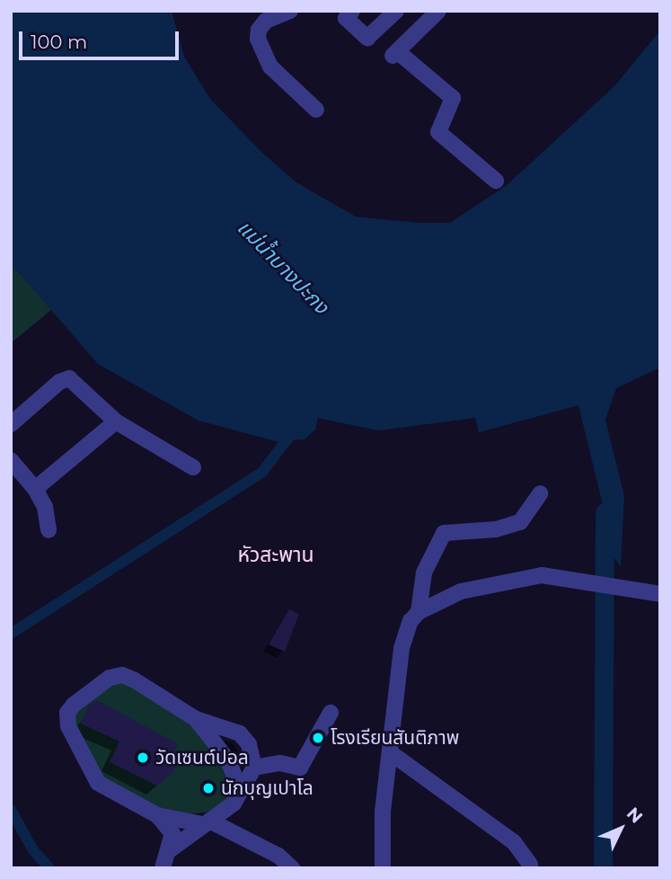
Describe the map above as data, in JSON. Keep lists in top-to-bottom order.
{
  "districts": ["หัวสะพาน"],
  "water": ["แม่น้ำบางปะกง"],
  "places": ["โรงเรียนสันติภาพ", "วัดเซนต์ปอล", "นักบุญเปาโล"],
  "scale_bar": "100 m",
  "north": "top right"
}
